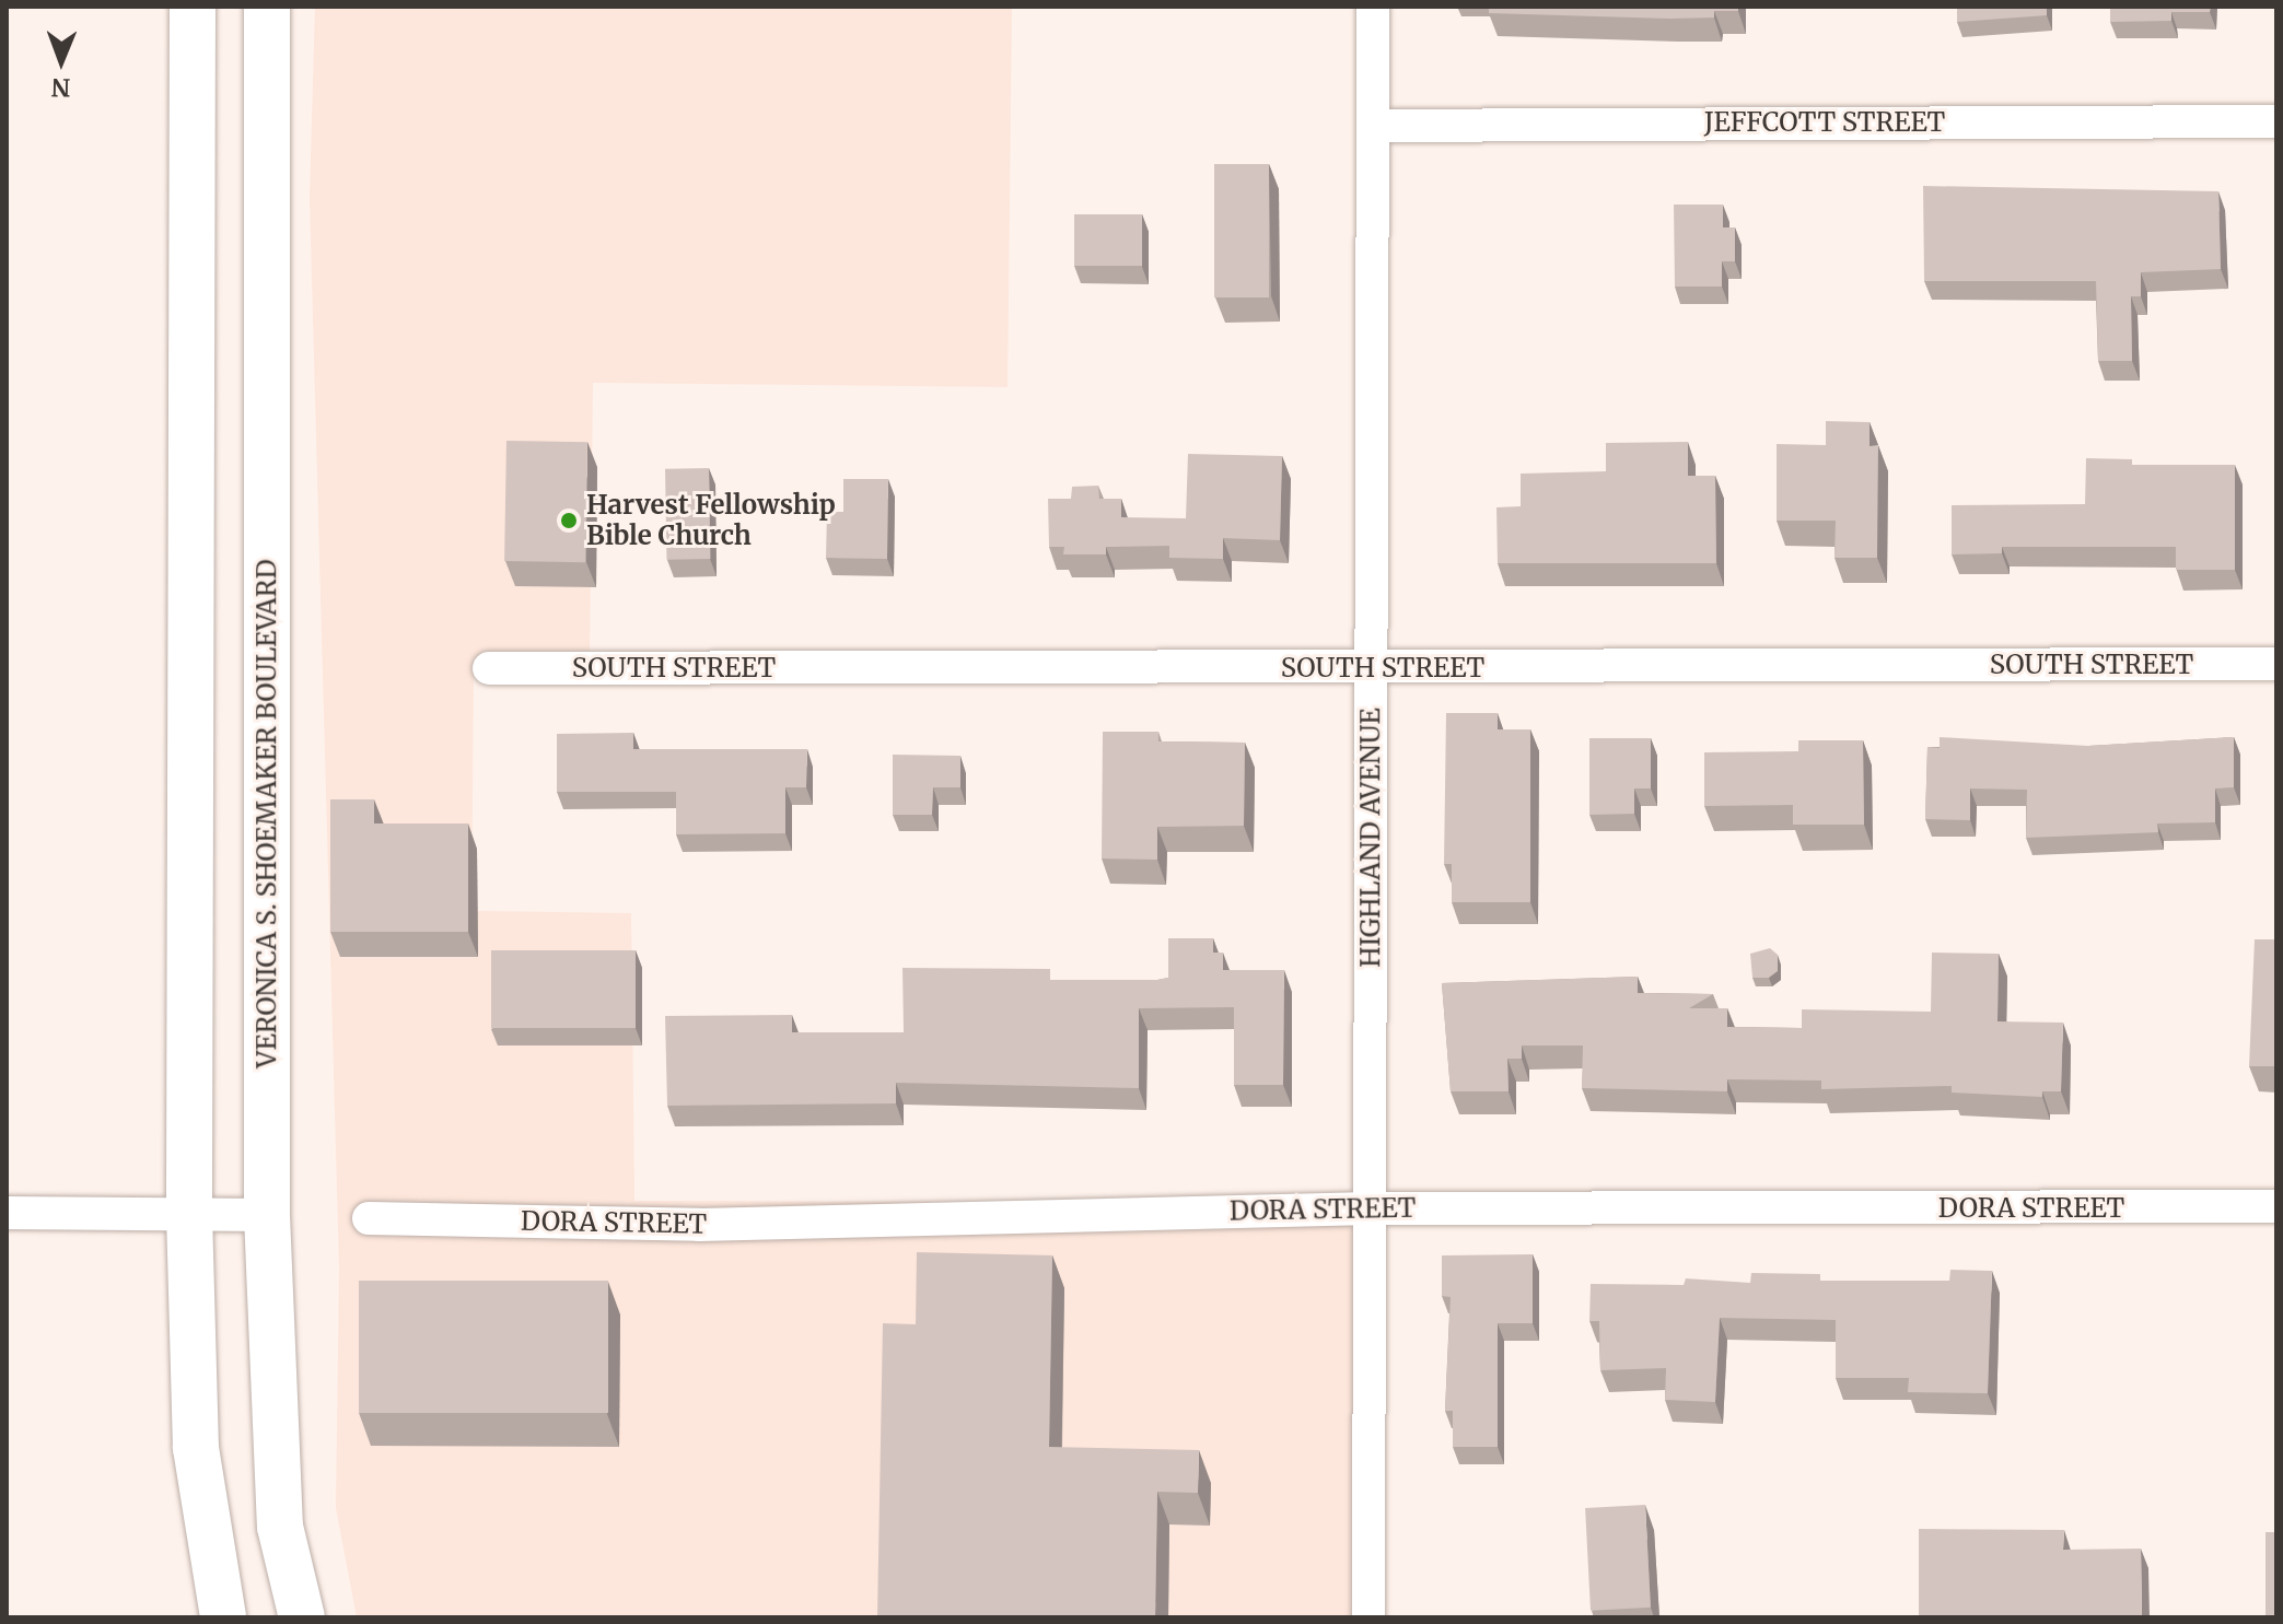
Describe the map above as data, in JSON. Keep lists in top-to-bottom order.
{
  "streets": {
    "street": [
      "JEFFCOTT STREET",
      "SOUTH STREET",
      "VERONICA S. SHOEMAKER BOULEVARD",
      "HIGHLAND AVENUE",
      "DORA STREET"
    ]
  },
  "crossings": [
    ["JEFFCOTT STREET", "HIGHLAND AVENUE"],
    ["SOUTH STREET", "HIGHLAND AVENUE"],
    ["HIGHLAND AVENUE", "DORA STREET"]
  ],
  "places": ["Harvest Fellowship Bible Church"],
  "north": "bottom"
}
